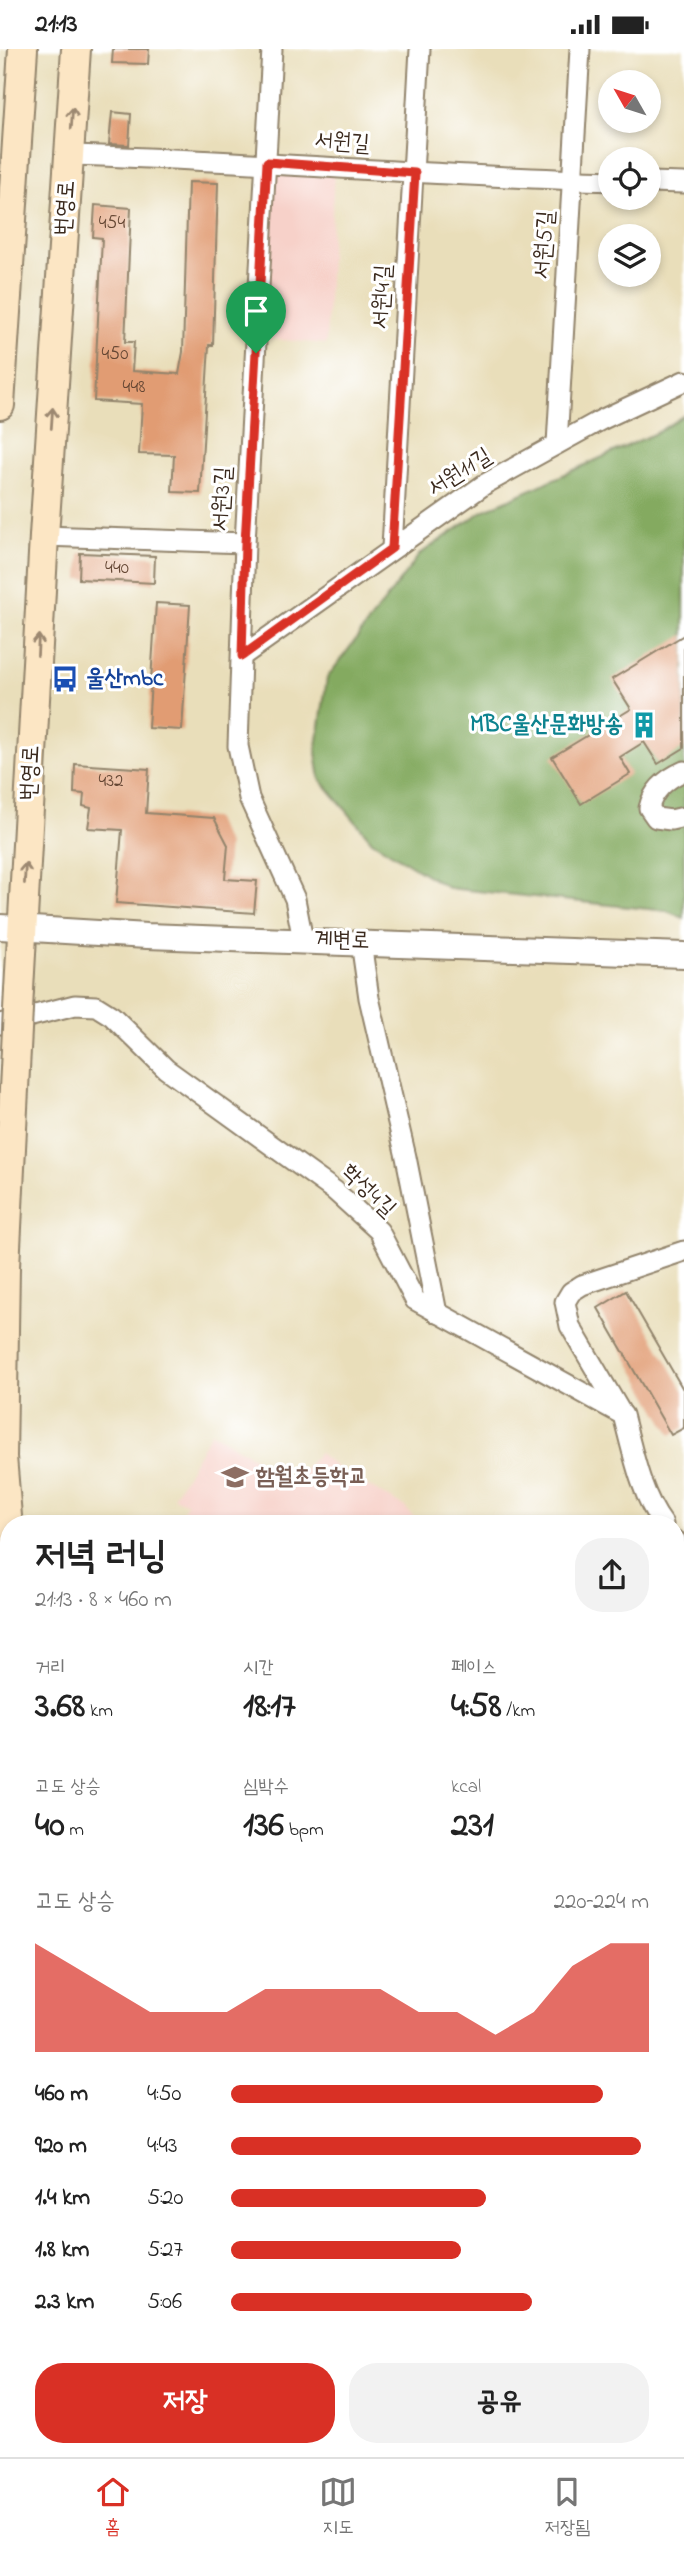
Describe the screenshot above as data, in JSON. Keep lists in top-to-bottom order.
{
  "streets": {
    "main road": ["번영로"],
    "street": [
      "서원길",
      "서원5길",
      "서원4길",
      "서원11길",
      "서원3길",
      "계변로",
      "학성4길"
    ]
  },
  "crossings": [
    ["서원길", "번영로"],
    ["서원길", "서원5길"],
    ["서원길", "서원4길"],
    ["서원길", "서원3길"],
    ["번영로", "계변로"],
    ["서원5길", "서원11길"],
    ["서원4길", "서원11길"],
    ["서원11길", "서원3길"],
    ["서원3길", "계변로"]
  ],
  "places": {
    "bus stop": ["울산mbc"],
    "building": ["MBC울산문화방송"],
    "school or university": ["함월초등학교"]
  },
  "house_numbers": [
    "454",
    "450",
    "448",
    "440",
    "432"
  ],
  "north": "top left",
  "page": {
    "status": "21:13",
    "heading": ["저녁 러닝", "21:13 · 8 × 460 m"],
    "stats": [
      ["거리", "3.68 km"],
      ["시간", "18:17"],
      ["페이스", "4:58 /km"],
      ["고도 상승", "40 m"],
      ["심박수", "136 bpm"],
      ["kcal", "231"]
    ],
    "chart": ["고도 상승", "220–224 m"],
    "list": [
      {
        "name": "460 m",
        "note": "4:50"
      },
      {
        "name": "920 m",
        "note": "4:43"
      },
      {
        "name": "1.4 km",
        "note": "5:20"
      },
      {
        "name": "1.8 km",
        "note": "5:27"
      },
      {
        "name": "2.3 km",
        "note": "5:06"
      }
    ],
    "buttons": ["저장", "공유"],
    "tabs": ["홈", "지도", "저장됨"]
  }
}
